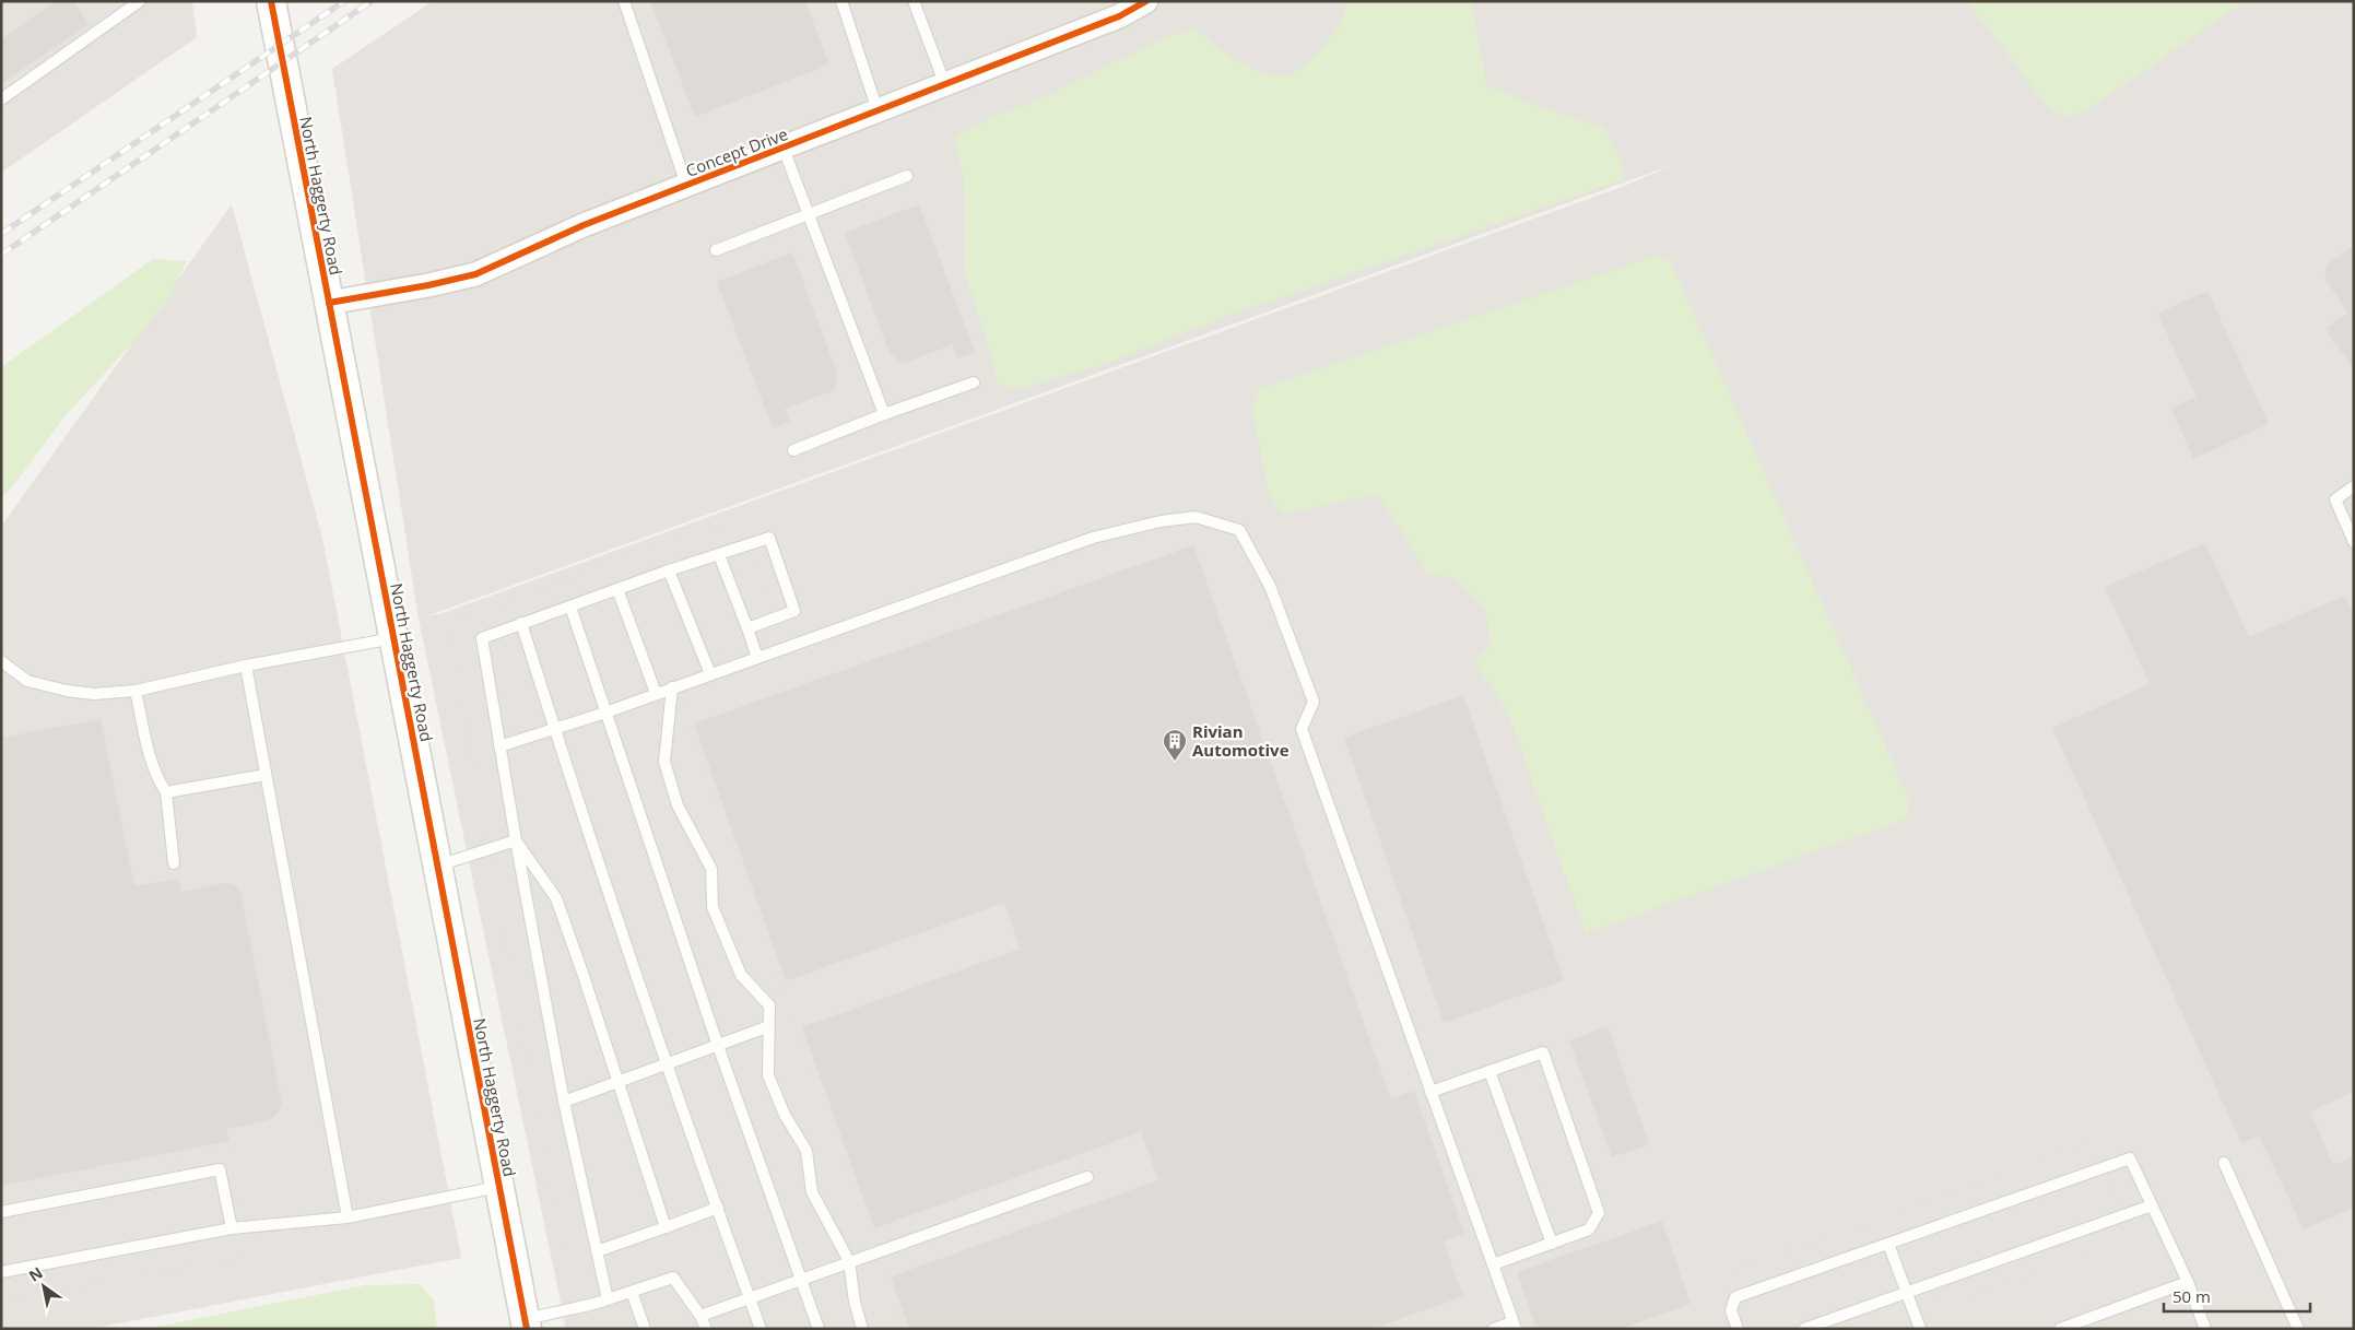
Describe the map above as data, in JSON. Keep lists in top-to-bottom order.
{
  "streets": {
    "street": ["Concept Drive", "North Haggerty Road"]
  },
  "crossings": [
    ["Concept Drive", "North Haggerty Road"]
  ],
  "places": {
    "building": ["Rivian Automotive"]
  },
  "scale_bar": "50 m",
  "north": "top left"
}
